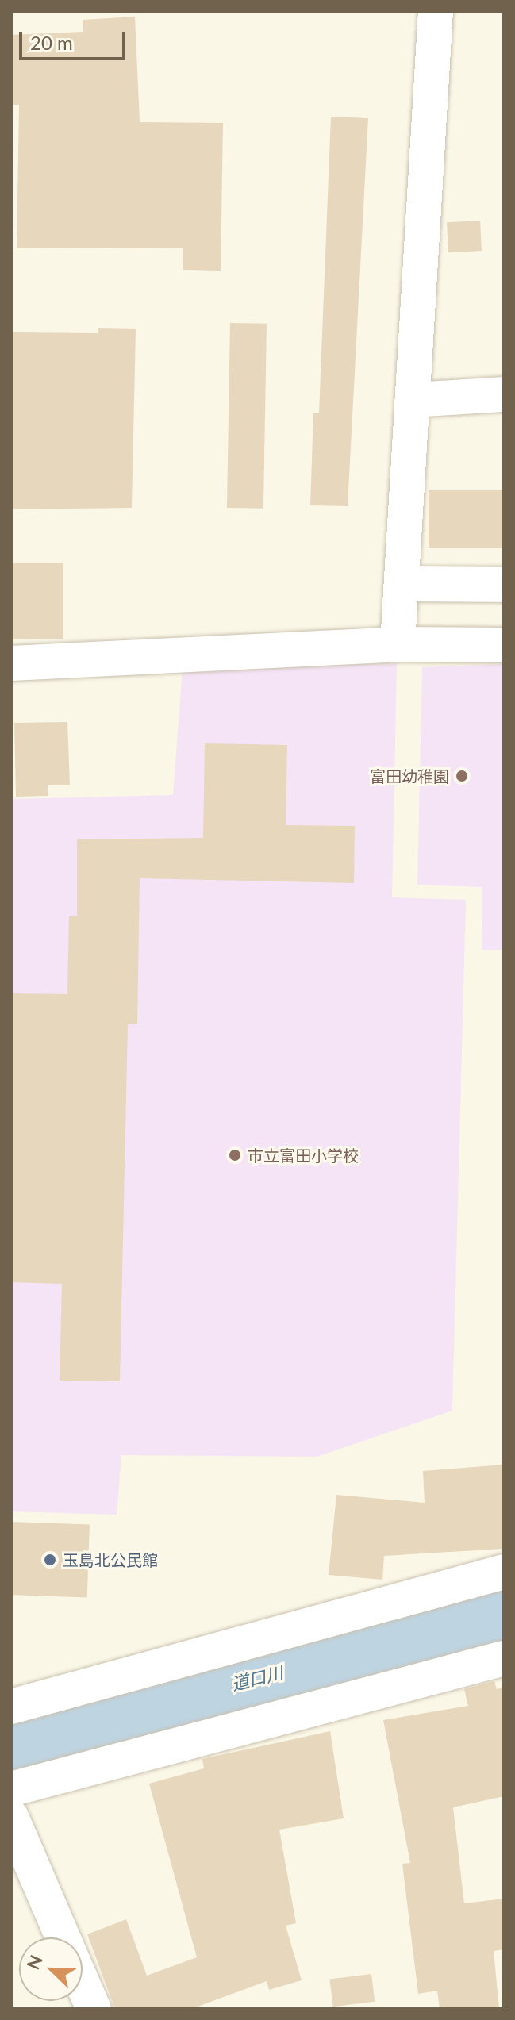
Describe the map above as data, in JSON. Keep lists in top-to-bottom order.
{
  "water": ["道口川"],
  "places": ["富田幼稚園", "市立富田小学校", "玉島北公民館"],
  "scale_bar": "20 m",
  "north": "top left"
}
